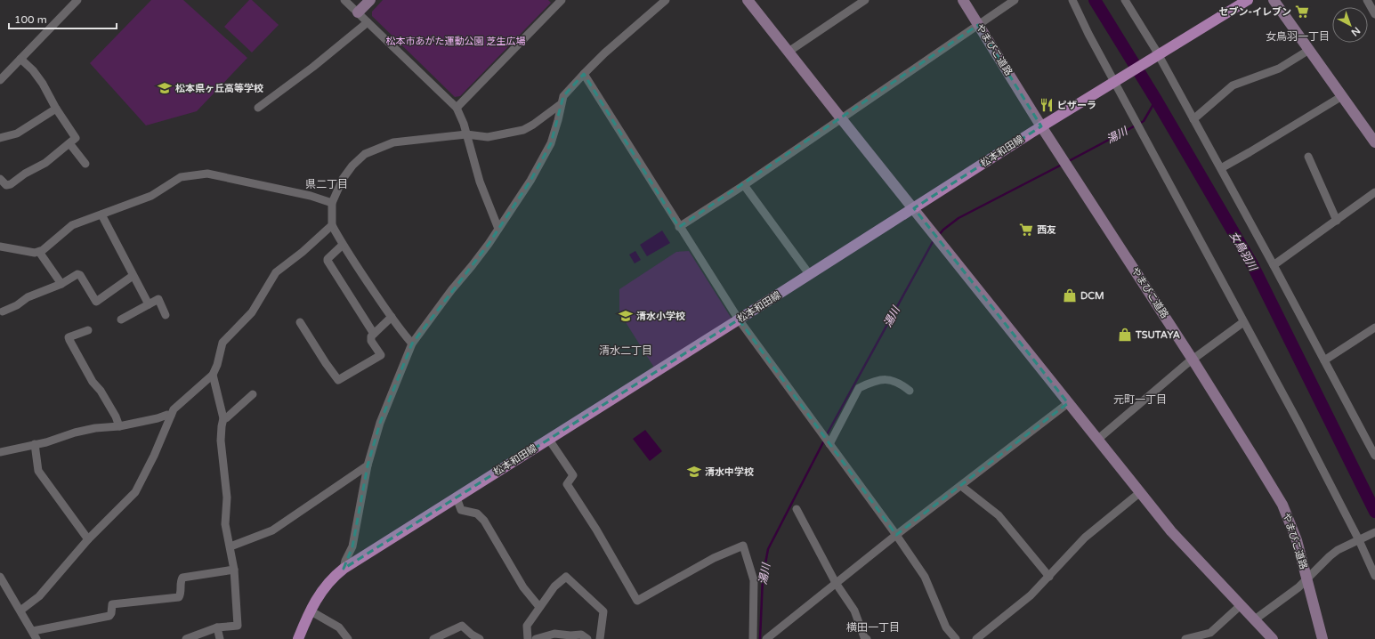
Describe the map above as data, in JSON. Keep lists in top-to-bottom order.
{
  "streets": {
    "main road": ["松本和田線"],
    "street": ["やまびこ道路"]
  },
  "crossings": [
    ["やまびこ道路", "松本和田線"]
  ],
  "districts": [
    "女鳥羽一丁目",
    "県二丁目",
    "清水二丁目",
    "元町一丁目",
    "横田一丁目"
  ],
  "water": ["湯川", "女鳥羽川"],
  "parks": ["松本市あがた運動公園 芝生広場"],
  "places": {
    "supermarket": ["セブン-イレブン", "西友"],
    "school or university": ["松本県ヶ丘高等学校", "清水小学校", "清水中学校"],
    "restaurant": ["ピザーラ"],
    "shop": ["DCM", "TSUTAYA"]
  },
  "scale_bar": "100 m",
  "north": "bottom right"
}
